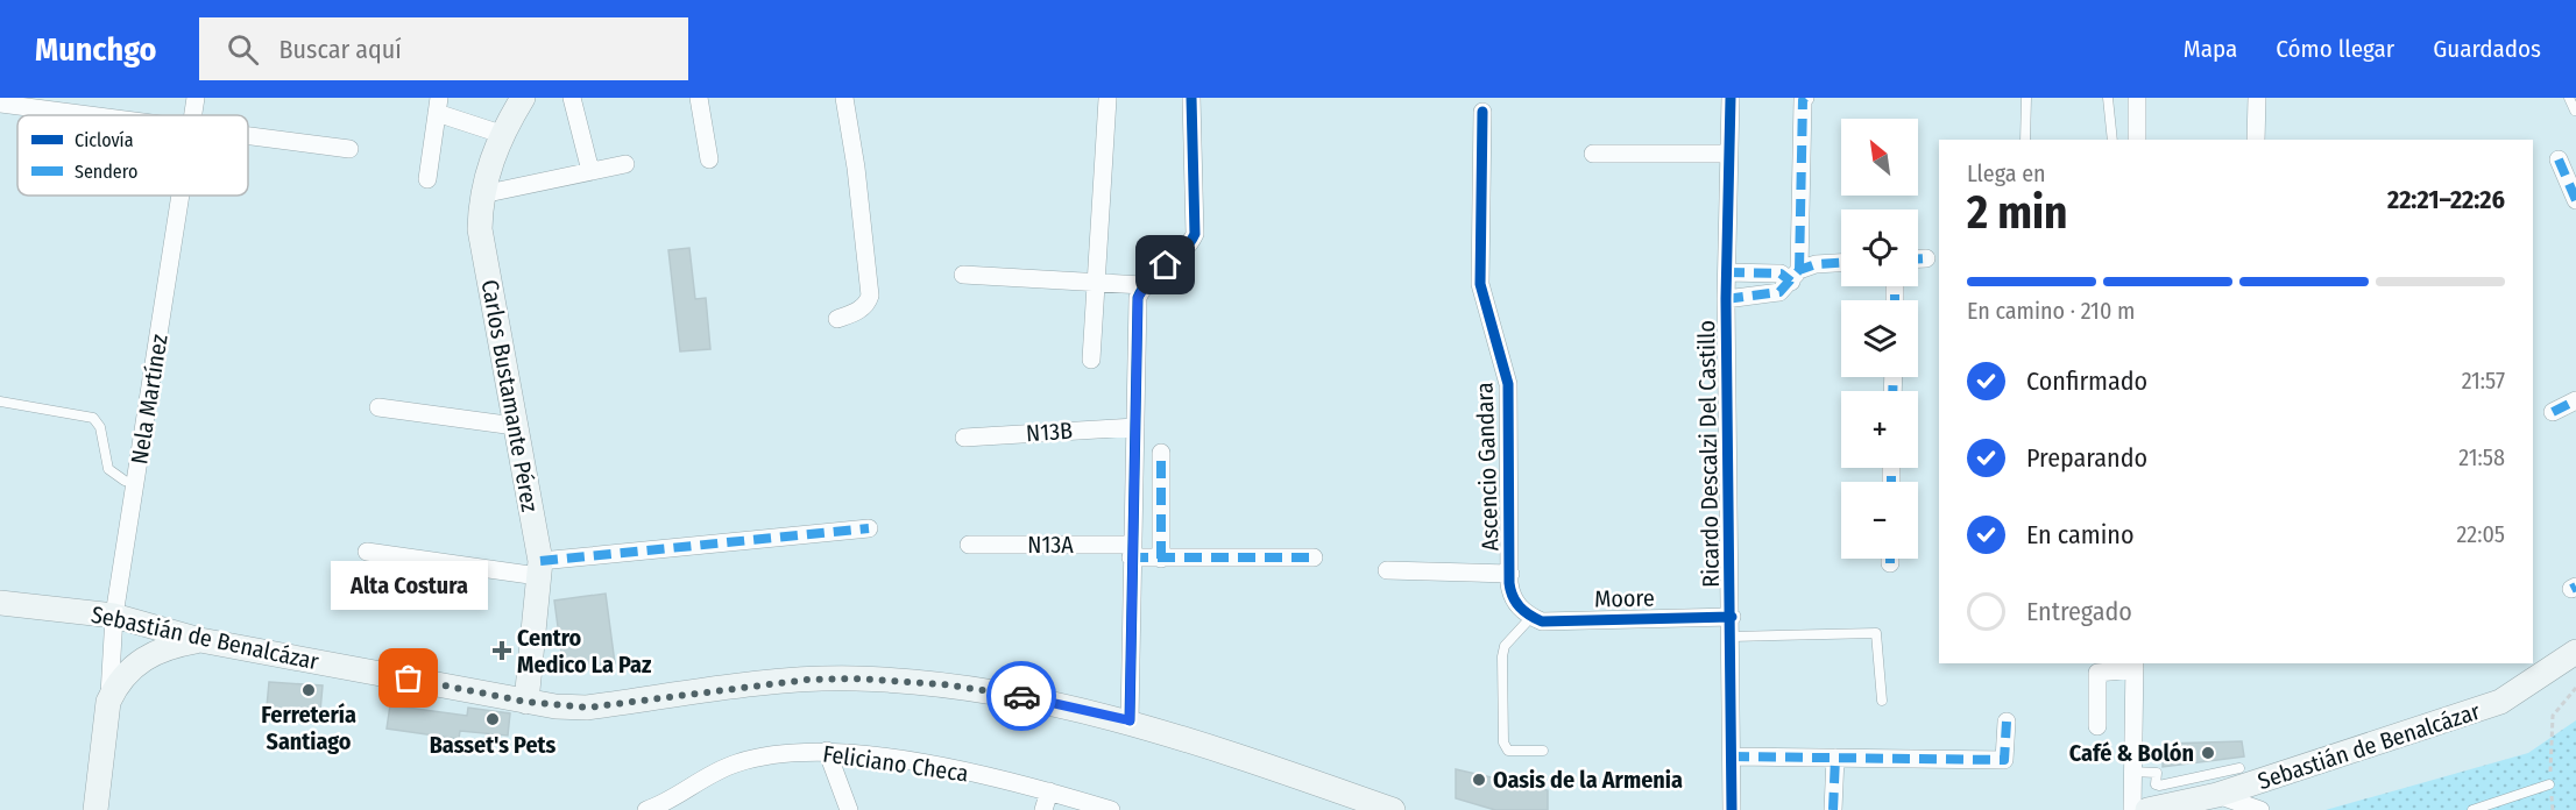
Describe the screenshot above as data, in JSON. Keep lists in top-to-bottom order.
{
  "streets": {
    "main road": ["Carlos Bustamante Pérez", "Nela Martínez", "Sebastián de Benalcázar"],
    "street": [
      "N13B",
      "Ricardo Descalzi Del Castillo",
      "Ascencio Gandara",
      "N13A",
      "Moore",
      "Feliciano Checa"
    ]
  },
  "crossings": [
    ["Carlos Bustamante Pérez", "Sebastián de Benalcázar"],
    ["Nela Martínez", "Sebastián de Benalcázar"],
    ["Ricardo Descalzi Del Castillo", "Moore"],
    ["Ascencio Gandara", "Moore"]
  ],
  "places": {
    "health": ["Centro Medico La Paz"],
    "other": [
      "Alta Costura",
      "Ferretería Santiago",
      "Basset's Pets",
      "Café & Bolón",
      "Oasis de la Armenia"
    ]
  },
  "legend": ["Ciclovía", "Sendero"],
  "north": "top left",
  "page": {
    "header": "Munchgo",
    "search": "Buscar aquí",
    "nav": ["Mapa", "Cómo llegar", "Guardados"],
    "map_buttons": ["+", "−"],
    "heading": ["2 min", "Llega en", "22:21–22:26"],
    "bar": "En camino · 210 m",
    "list": [
      ["Confirmado", "21:57"],
      ["Preparando", "21:58"],
      ["En camino", "22:05"],
      "Entregado"
    ],
    "bubble": "Alta Costura"
  }
}
